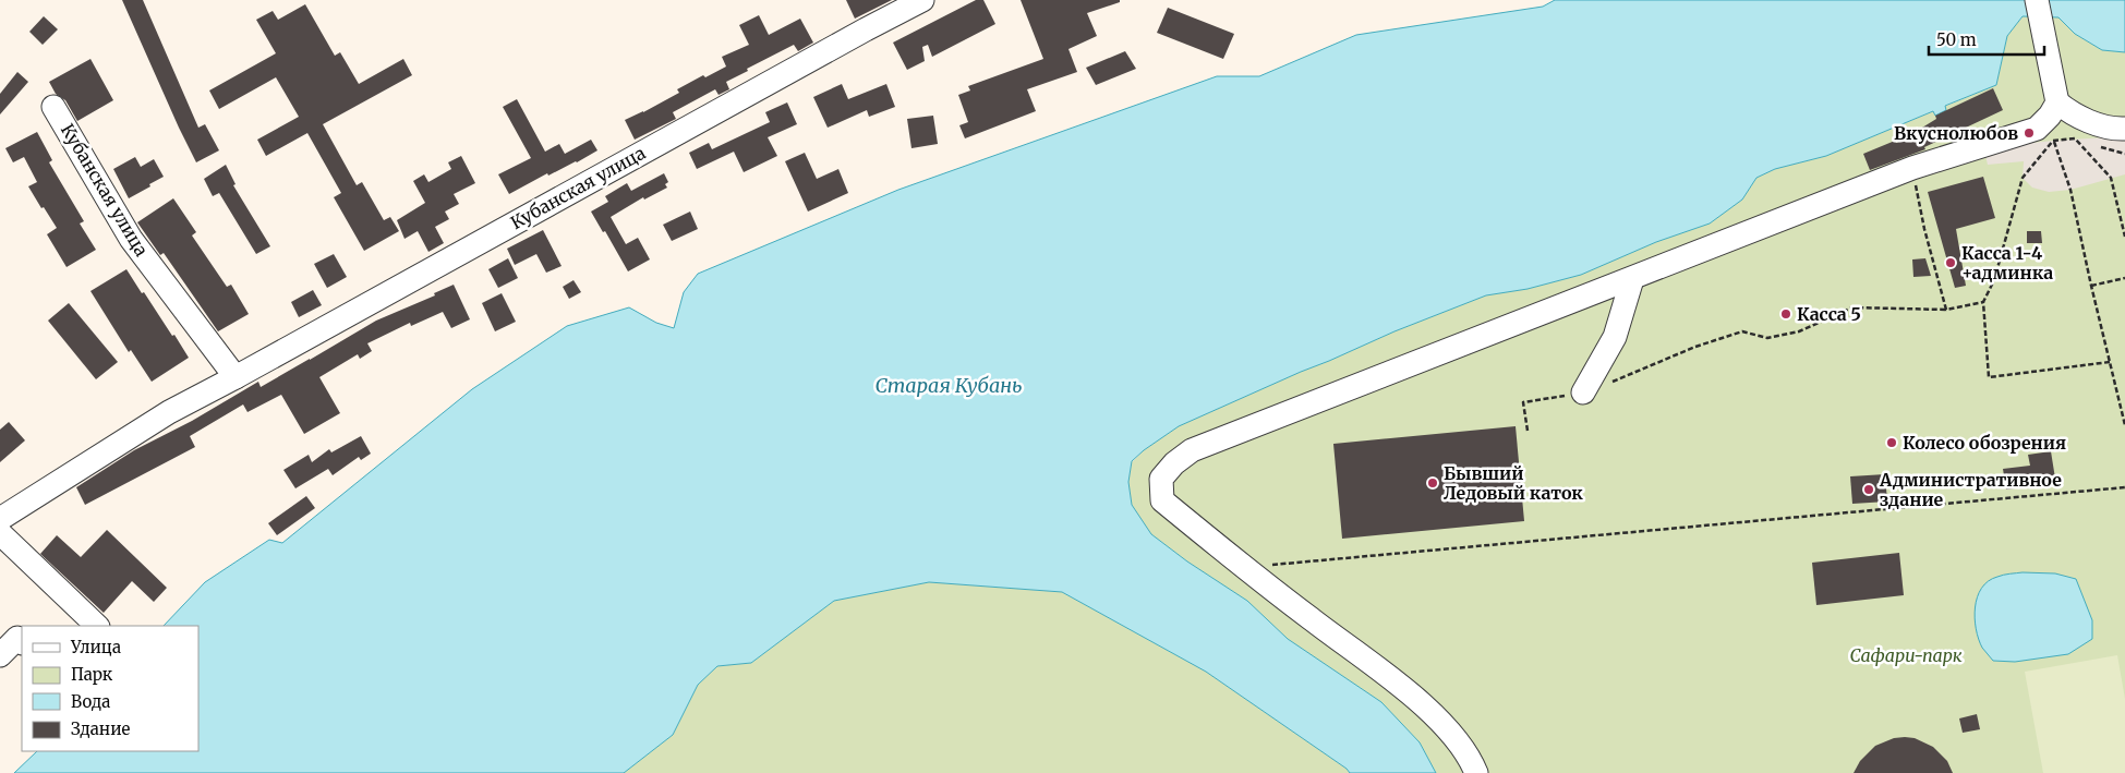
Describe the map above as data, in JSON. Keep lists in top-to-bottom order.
{
  "streets": {
    "street": ["Кубанская улица"]
  },
  "water": ["Старая Кубань"],
  "parks": ["Сафари-парк"],
  "places": [
    "Вкуснолюбов",
    "Касса 1-4 +админка",
    "Касса 5",
    "Колесо обозрения",
    "Бывший Ледовый каток",
    "Административное здание"
  ],
  "legend": [
    "Улица",
    "Парк",
    "Вода",
    "Здание"
  ],
  "scale_bar": "50 m"
}
